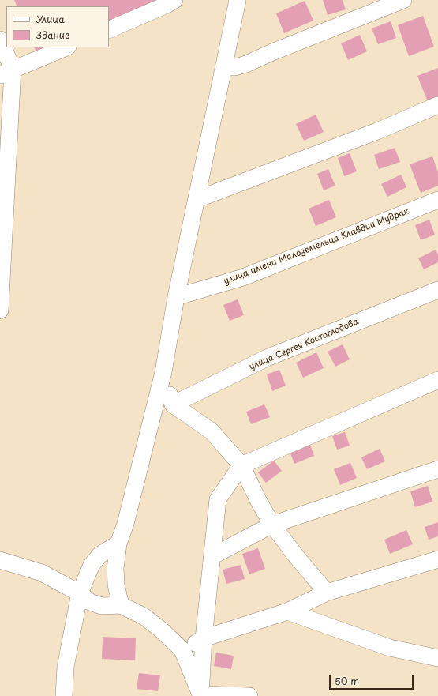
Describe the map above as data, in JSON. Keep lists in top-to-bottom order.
{
  "streets": {
    "street": ["улица имени Малоземельца Клавдии Мудрак", "улица Сергея Костоглодова"]
  },
  "legend": ["Улица", "Здание"],
  "scale_bar": "50 m"
}
